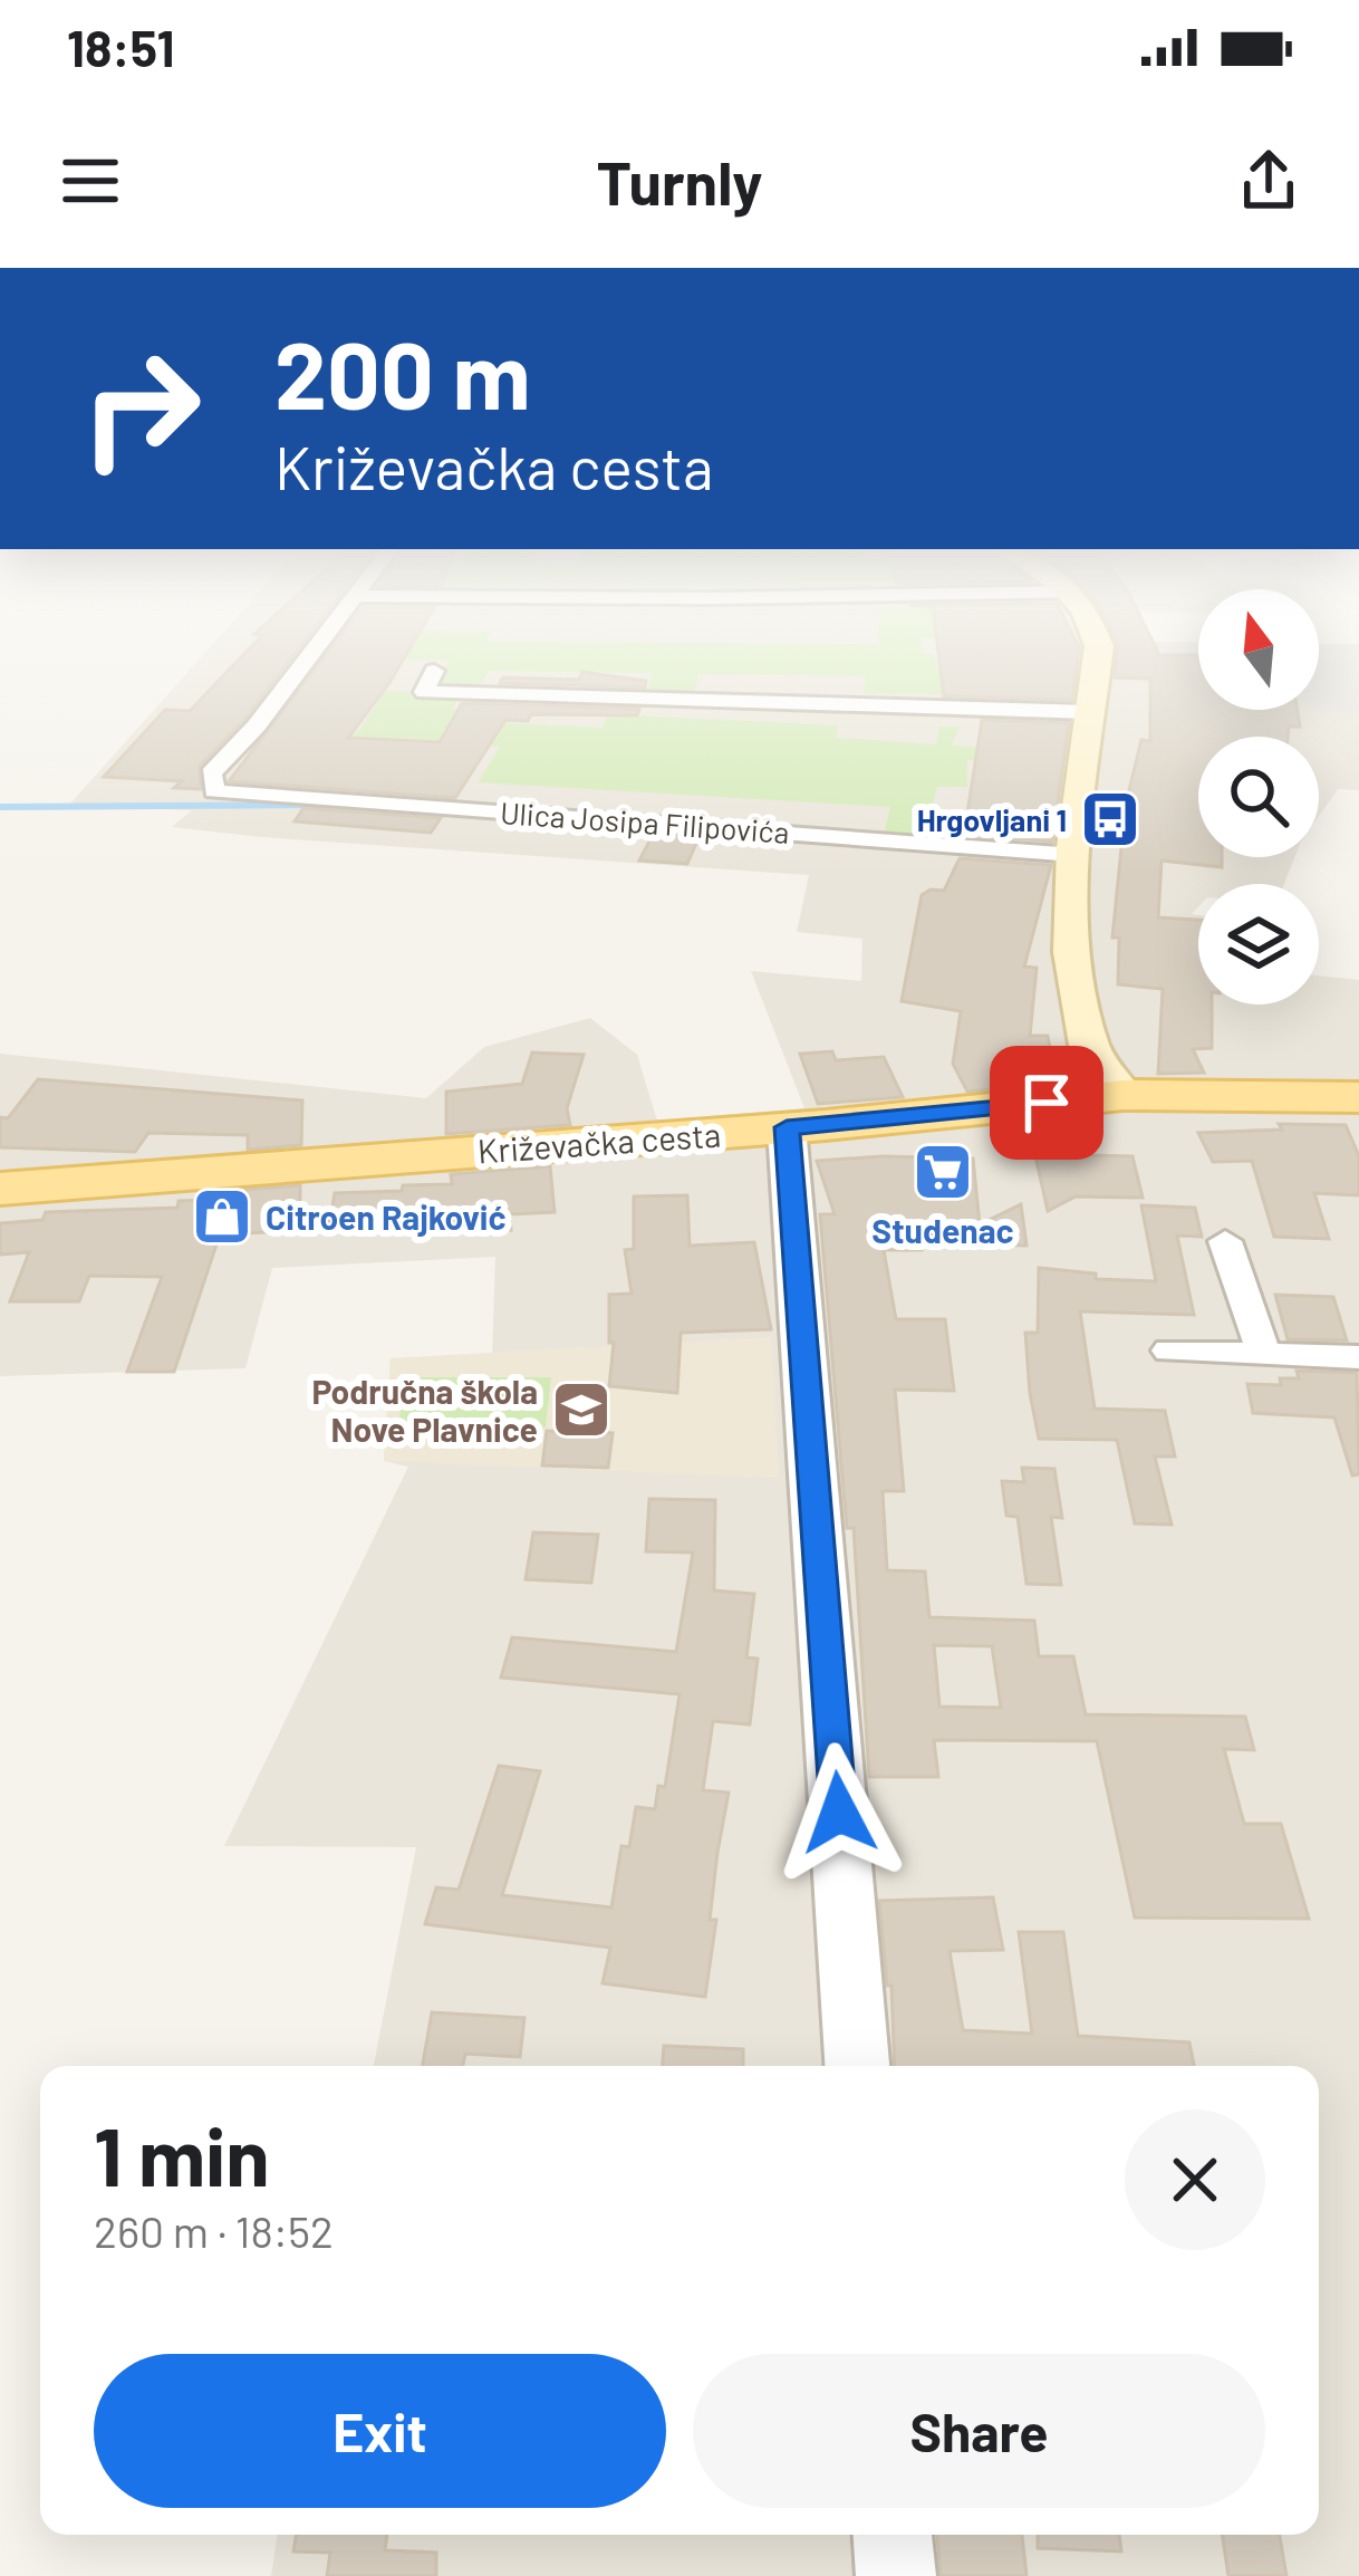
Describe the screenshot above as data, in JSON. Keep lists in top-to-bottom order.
{
  "streets": {
    "main road": ["Križevačka cesta"],
    "street": ["Ulica Josipa Filipovića"]
  },
  "places": {
    "bus stop": ["Hrgovljani 1"],
    "supermarket": ["Studenac"],
    "shop": ["Citroen Rajković"],
    "school or university": ["Područna škola Nove Plavnice"]
  },
  "north": "top",
  "page": {
    "status": "18:51",
    "header": "Turnly",
    "turn": ["200 m", "Križevačka cesta"],
    "heading": ["1 min", "260 m · 18:52"],
    "buttons": ["Exit", "Share"]
  }
}
